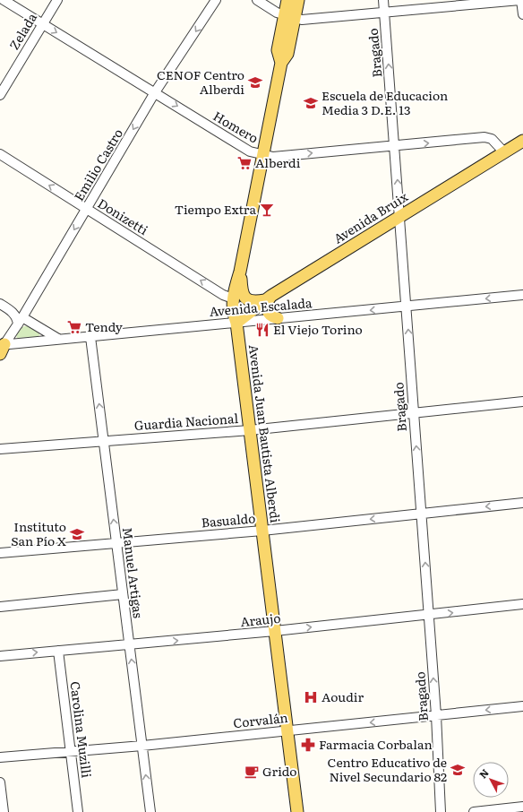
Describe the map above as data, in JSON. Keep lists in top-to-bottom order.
{
  "streets": {
    "main road": ["Avenida Bruix", "Avenida Juan Bautista Alberdi"],
    "street": [
      "Zelada",
      "Bragado",
      "Homero",
      "Emilio Castro",
      "Donizetti",
      "Avenida Escalada",
      "Guardia Nacional",
      "Basualdo",
      "Manuel Artigas",
      "Araujo",
      "Corvalán",
      "Carolina Muzilli"
    ]
  },
  "crossings": [
    ["Zelada", "Homero"],
    ["Bragado", "Homero"],
    ["Bragado", "Avenida Bruix"],
    ["Bragado", "Avenida Escalada"],
    ["Bragado", "Guardia Nacional"],
    ["Bragado", "Basualdo"],
    ["Bragado", "Araujo"],
    ["Bragado", "Corvalán"],
    ["Homero", "Emilio Castro"],
    ["Homero", "Avenida Bruix"],
    ["Homero", "Avenida Juan Bautista Alberdi"],
    ["Emilio Castro", "Donizetti"],
    ["Emilio Castro", "Avenida Escalada"],
    ["Donizetti", "Avenida Juan Bautista Alberdi"],
    ["Avenida Bruix", "Avenida Escalada"],
    ["Avenida Bruix", "Avenida Juan Bautista Alberdi"],
    ["Avenida Escalada", "Avenida Juan Bautista Alberdi"],
    ["Avenida Escalada", "Manuel Artigas"],
    ["Guardia Nacional", "Avenida Juan Bautista Alberdi"],
    ["Guardia Nacional", "Manuel Artigas"],
    ["Avenida Juan Bautista Alberdi", "Basualdo"],
    ["Avenida Juan Bautista Alberdi", "Araujo"],
    ["Avenida Juan Bautista Alberdi", "Corvalán"],
    ["Basualdo", "Manuel Artigas"],
    ["Manuel Artigas", "Araujo"],
    ["Manuel Artigas", "Corvalán"],
    ["Araujo", "Carolina Muzilli"],
    ["Corvalán", "Carolina Muzilli"]
  ],
  "one_way": [
    "Bragado",
    "Homero",
    "Emilio Castro",
    "Donizetti",
    "Avenida Escalada",
    "Basualdo",
    "Manuel Artigas",
    "Araujo",
    "Corvalán"
  ],
  "places": {
    "school or university": [
      "CENOF Centro Alberdi",
      "Escuela de Educacion Media 3 D.E. 13",
      "Instituto San Pío X",
      "Centro Educativo de Nivel Secundario 82"
    ],
    "supermarket": ["Alberdi", "Tendy"],
    "bar": ["Tiempo Extra"],
    "restaurant": ["El Viejo Torino"],
    "hospital": ["Aoudir"],
    "pharmacy": ["Farmacia Corbalan"],
    "cafe": ["Grido"]
  },
  "north": "top left"
}
